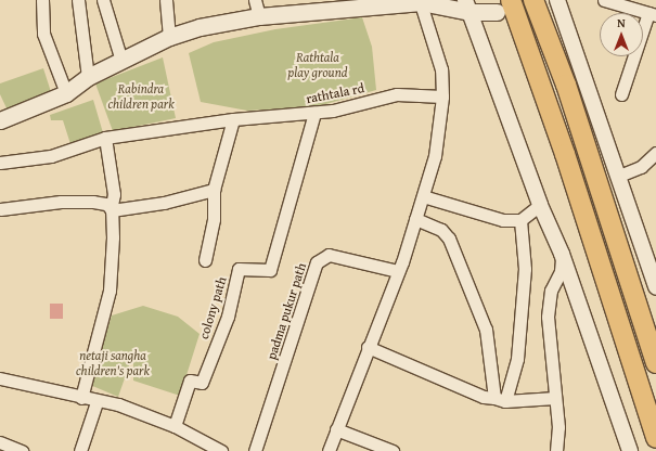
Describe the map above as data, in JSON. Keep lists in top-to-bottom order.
{
  "streets": {
    "street": ["rathtala rd", "colony path", "padma pukur path"]
  },
  "crossings": [
    ["rathtala rd", "colony path"]
  ],
  "parks": ["Rathtala play ground", "Rabindra children park", "netaji sangha children's park"],
  "north": "top"
}
